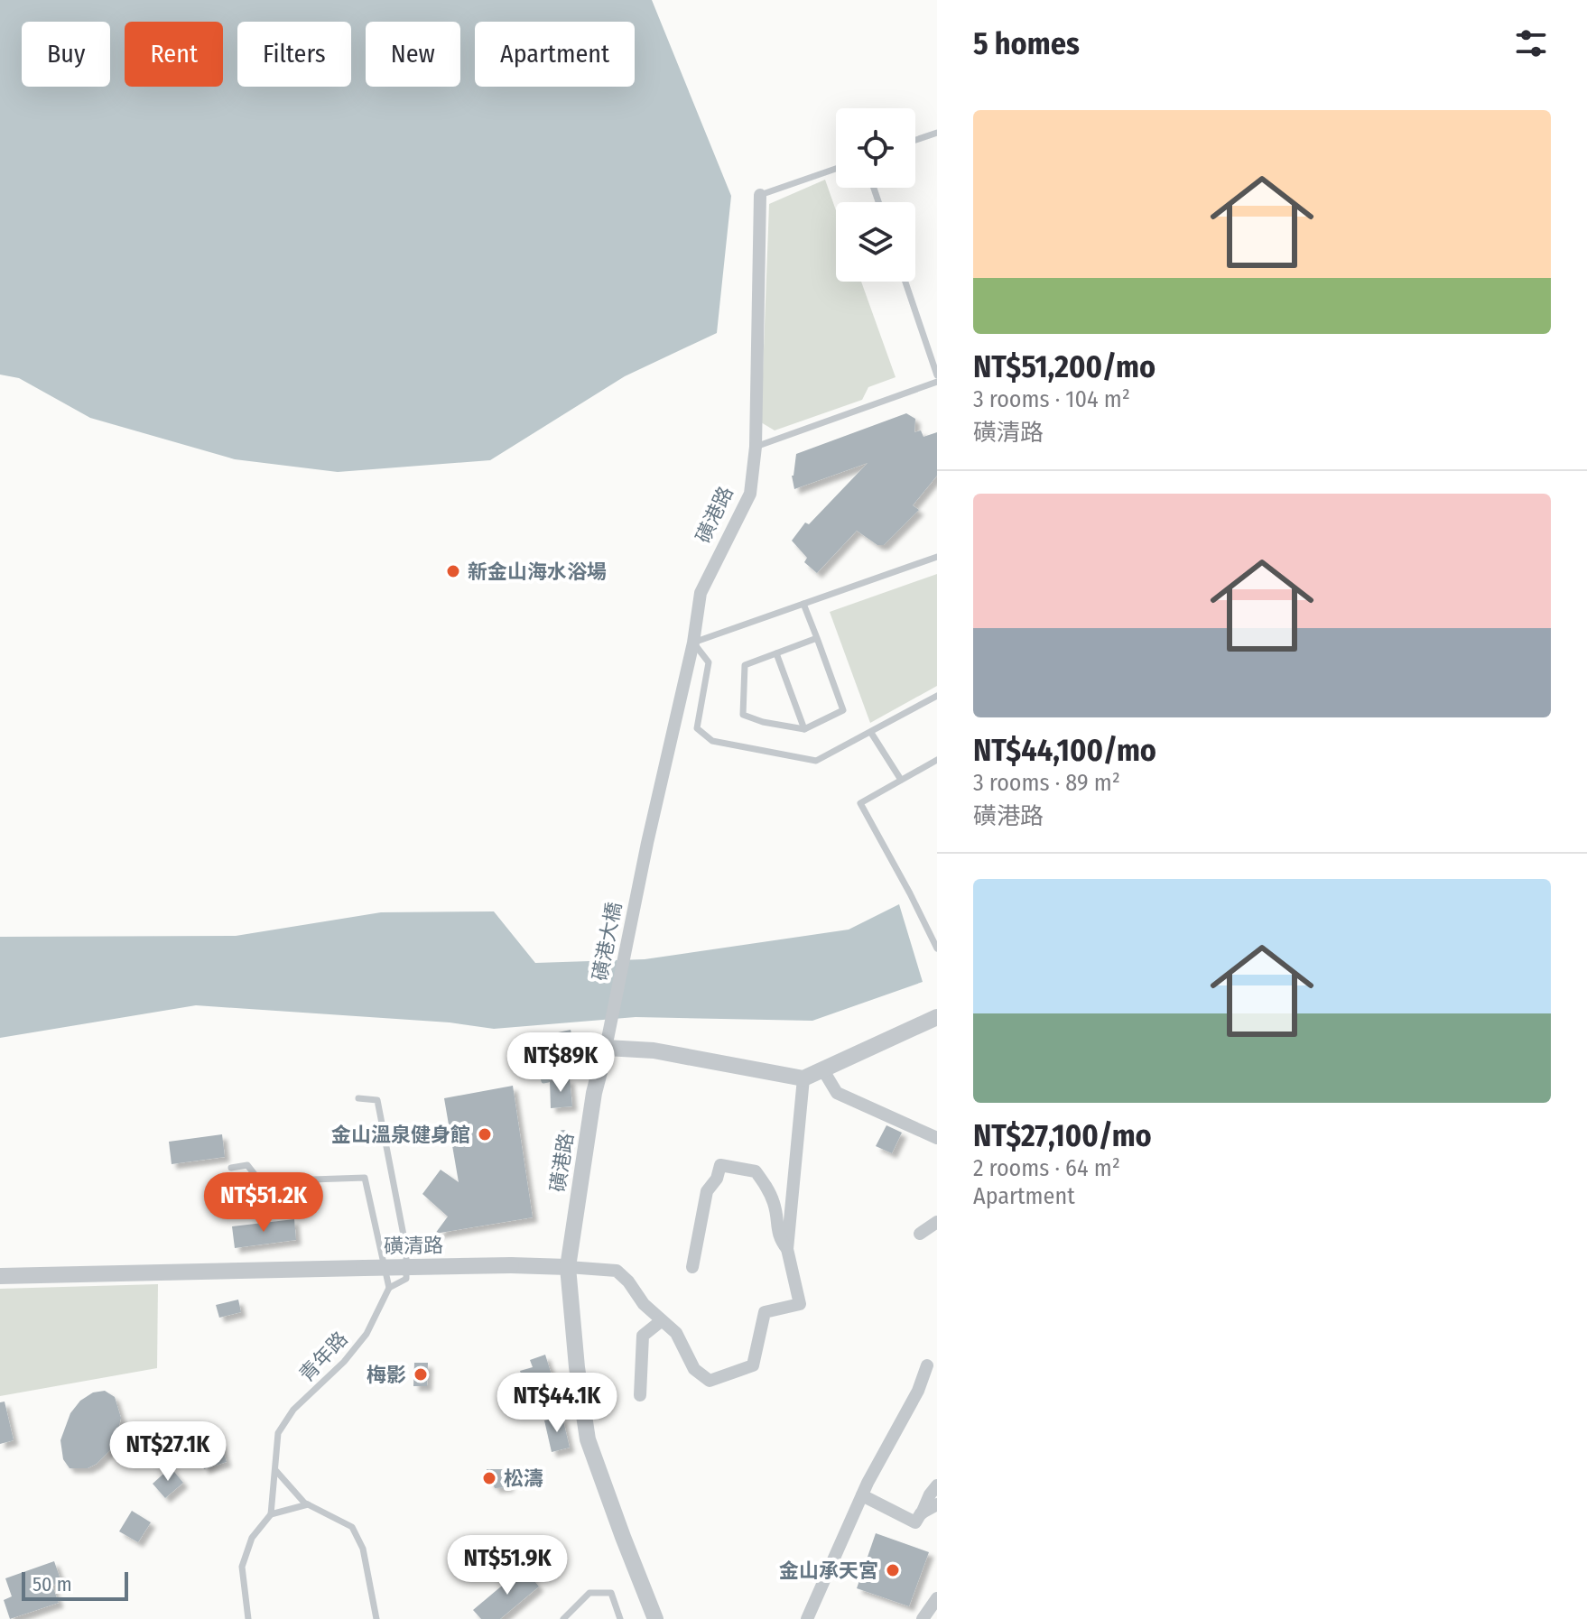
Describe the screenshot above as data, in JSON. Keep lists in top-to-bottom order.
{
  "streets": {
    "street": ["磺港路", "磺港大橋", "磺清路"],
    "lane": ["青年路"]
  },
  "crossings": [
    ["磺港路", "磺港大橋"],
    ["磺港路", "磺清路"]
  ],
  "places": [
    "新金山海水浴場",
    "金山溫泉健身館",
    "梅影",
    "松濤",
    "金山承天宮"
  ],
  "scale_bar": "50 m",
  "page": {
    "heading": "5 homes",
    "chip": [
      "Buy",
      "Rent",
      "Filters",
      "New",
      "Apartment"
    ],
    "list": [
      {
        "name": "NT$51,200/mo",
        "note": "3 rooms · 104 m² · 磺清路"
      },
      {
        "name": "NT$44,100/mo",
        "note": "3 rooms · 89 m² · 磺港路"
      },
      {
        "name": "NT$27,100/mo",
        "note": "2 rooms · 64 m² · Apartment"
      }
    ],
    "price": [
      "NT$89K",
      "NT$51.2K",
      "NT$44.1K",
      "NT$27.1K",
      "NT$51.9K"
    ],
    "scale": "50 m"
  }
}
